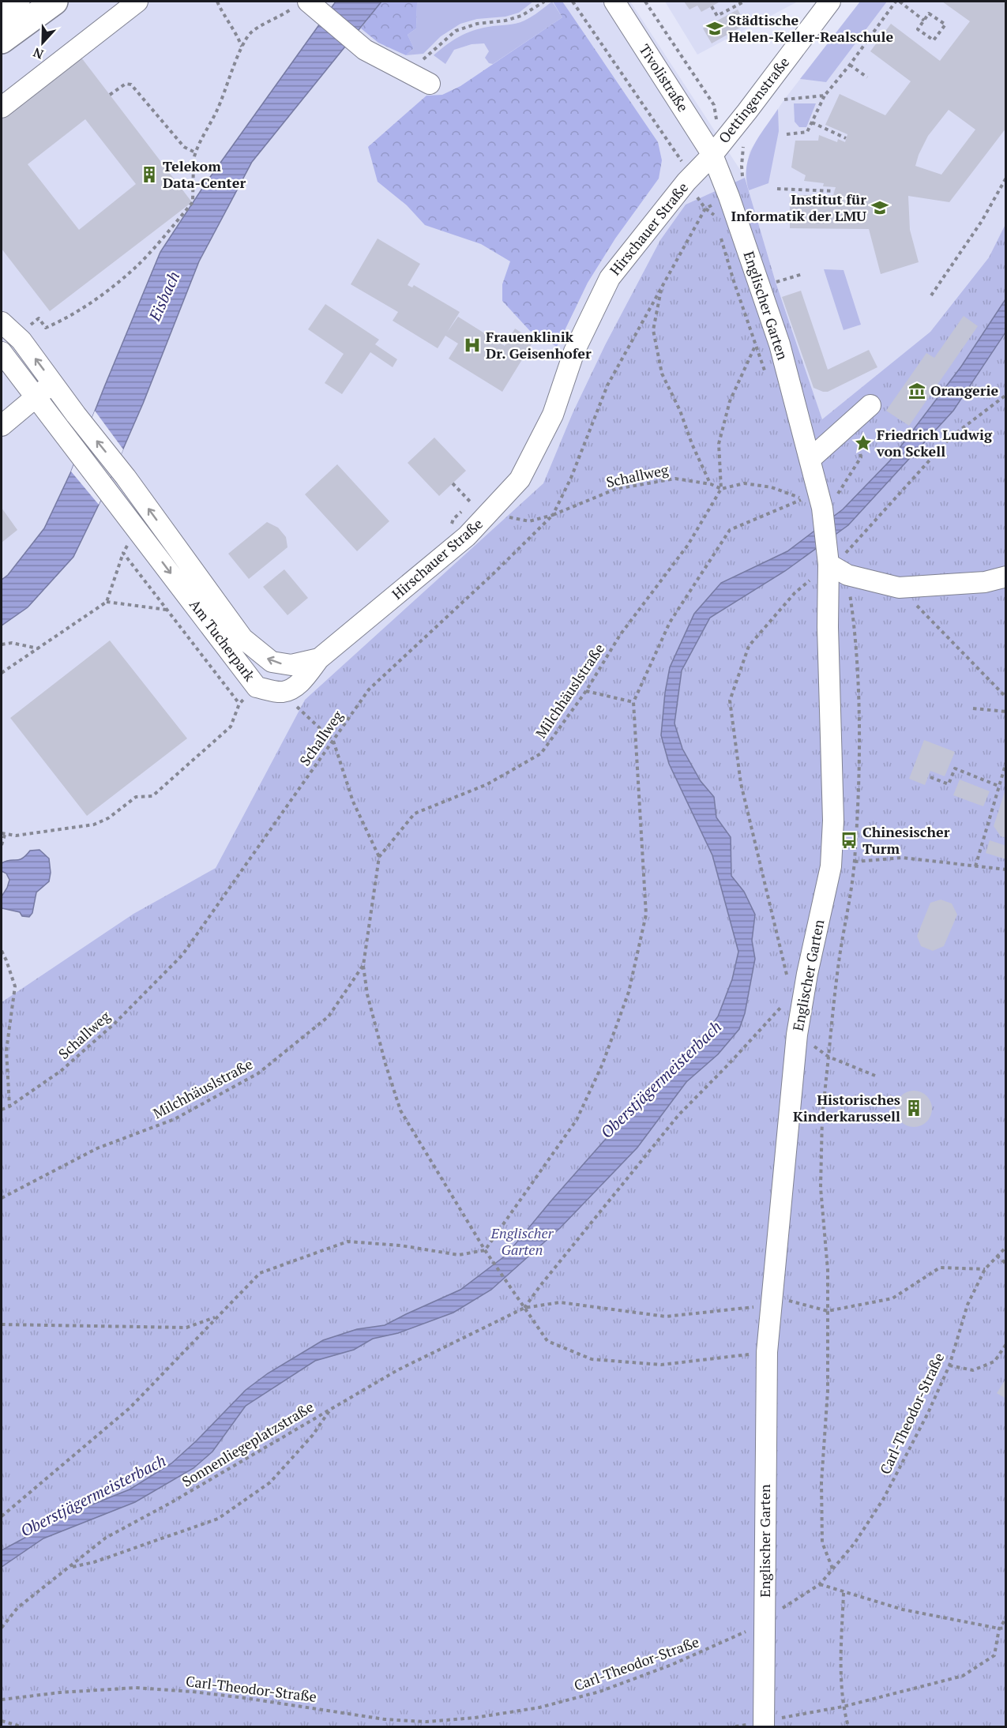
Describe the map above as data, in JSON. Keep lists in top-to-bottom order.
{
  "streets": {
    "street": [
      "Tivolistraße",
      "Oettingenstraße",
      "Hirschauer Straße",
      "Englischer Garten",
      "Am Tucherpark"
    ],
    "path": [
      "Schallweg",
      "Milchhäuslstraße",
      "Carl-Theodor-Straße",
      "Sonnenliegeplatzstraße"
    ]
  },
  "crossings": [
    ["Tivolistraße", "Oettingenstraße"],
    ["Tivolistraße", "Hirschauer Straße"],
    ["Tivolistraße", "Englischer Garten"],
    ["Oettingenstraße", "Hirschauer Straße"],
    ["Oettingenstraße", "Englischer Garten"],
    ["Hirschauer Straße", "Englischer Garten"],
    ["Hirschauer Straße", "Am Tucherpark"],
    ["Englischer Garten", "Carl-Theodor-Straße"],
    ["Schallweg", "Milchhäuslstraße"]
  ],
  "water": ["Eisbach", "Oberstjägermeisterbach"],
  "parks": ["Englischer Garten"],
  "places": {
    "school or university": ["Städtische Helen-Keller-Realschule", "Institut für Informatik der LMU"],
    "building": ["Telekom Data-Center", "Historisches Kinderkarussell"],
    "hospital": ["Frauenklinik Dr. Geisenhofer"],
    "museum": ["Orangerie"],
    "place": ["Friedrich Ludwig von Sckell"],
    "bus stop": ["Chinesischer Turm"]
  },
  "north": "bottom"
}
